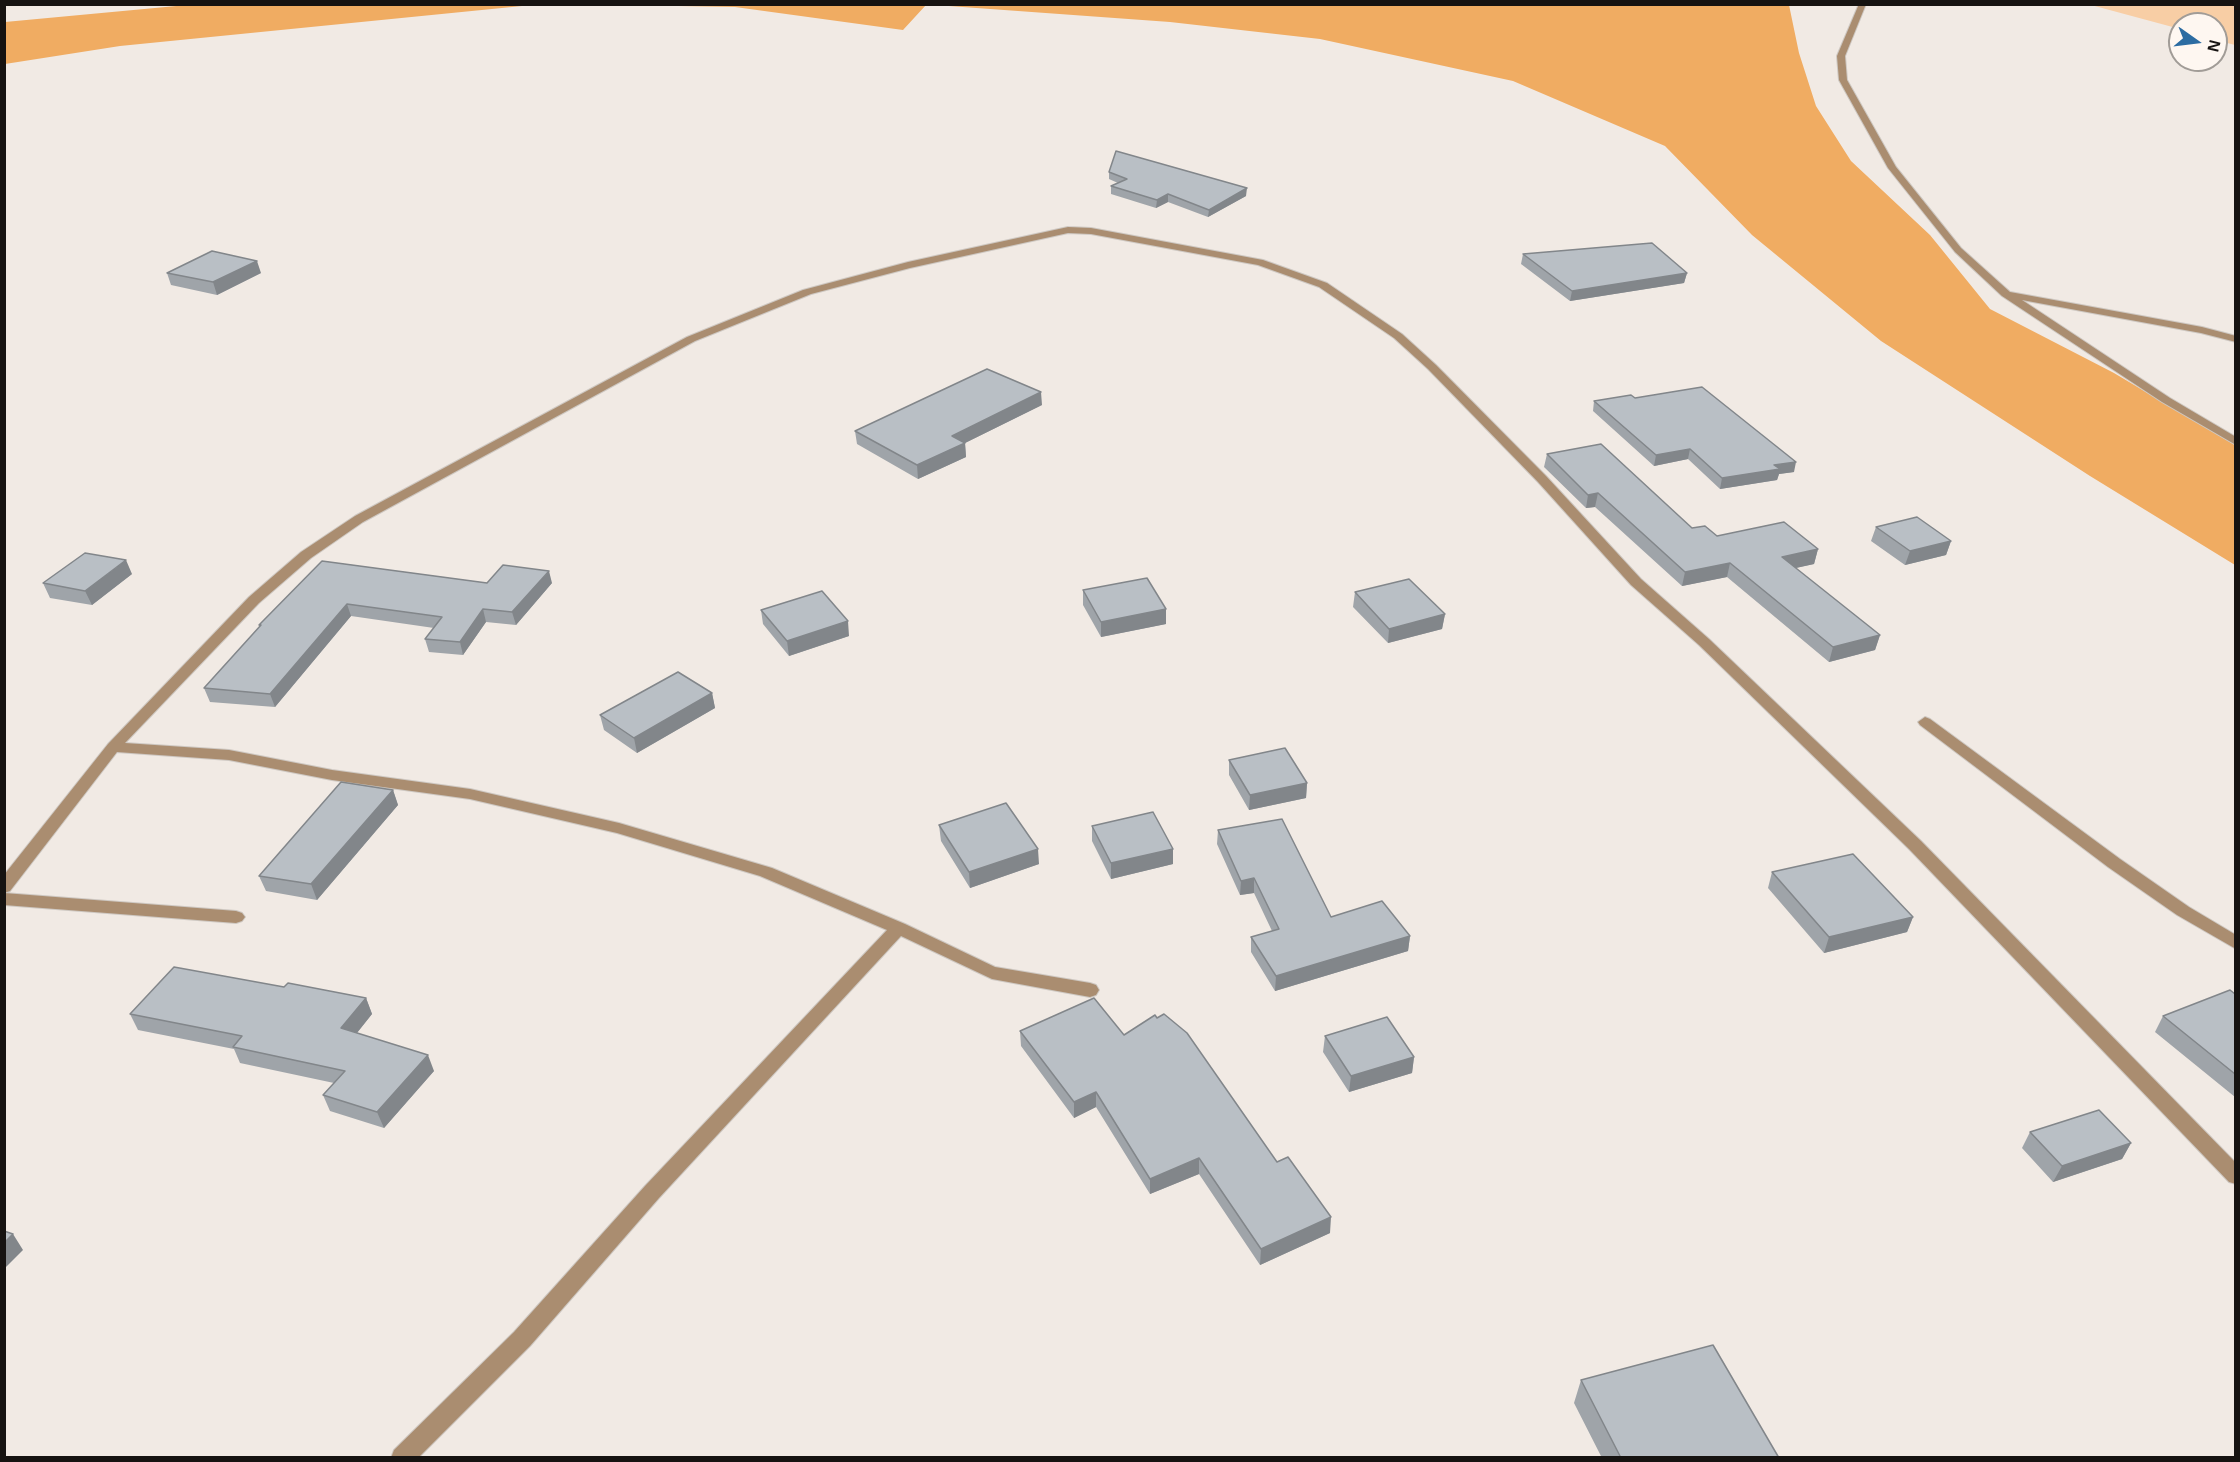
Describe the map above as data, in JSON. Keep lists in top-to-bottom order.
{
  "north": "right"
}
